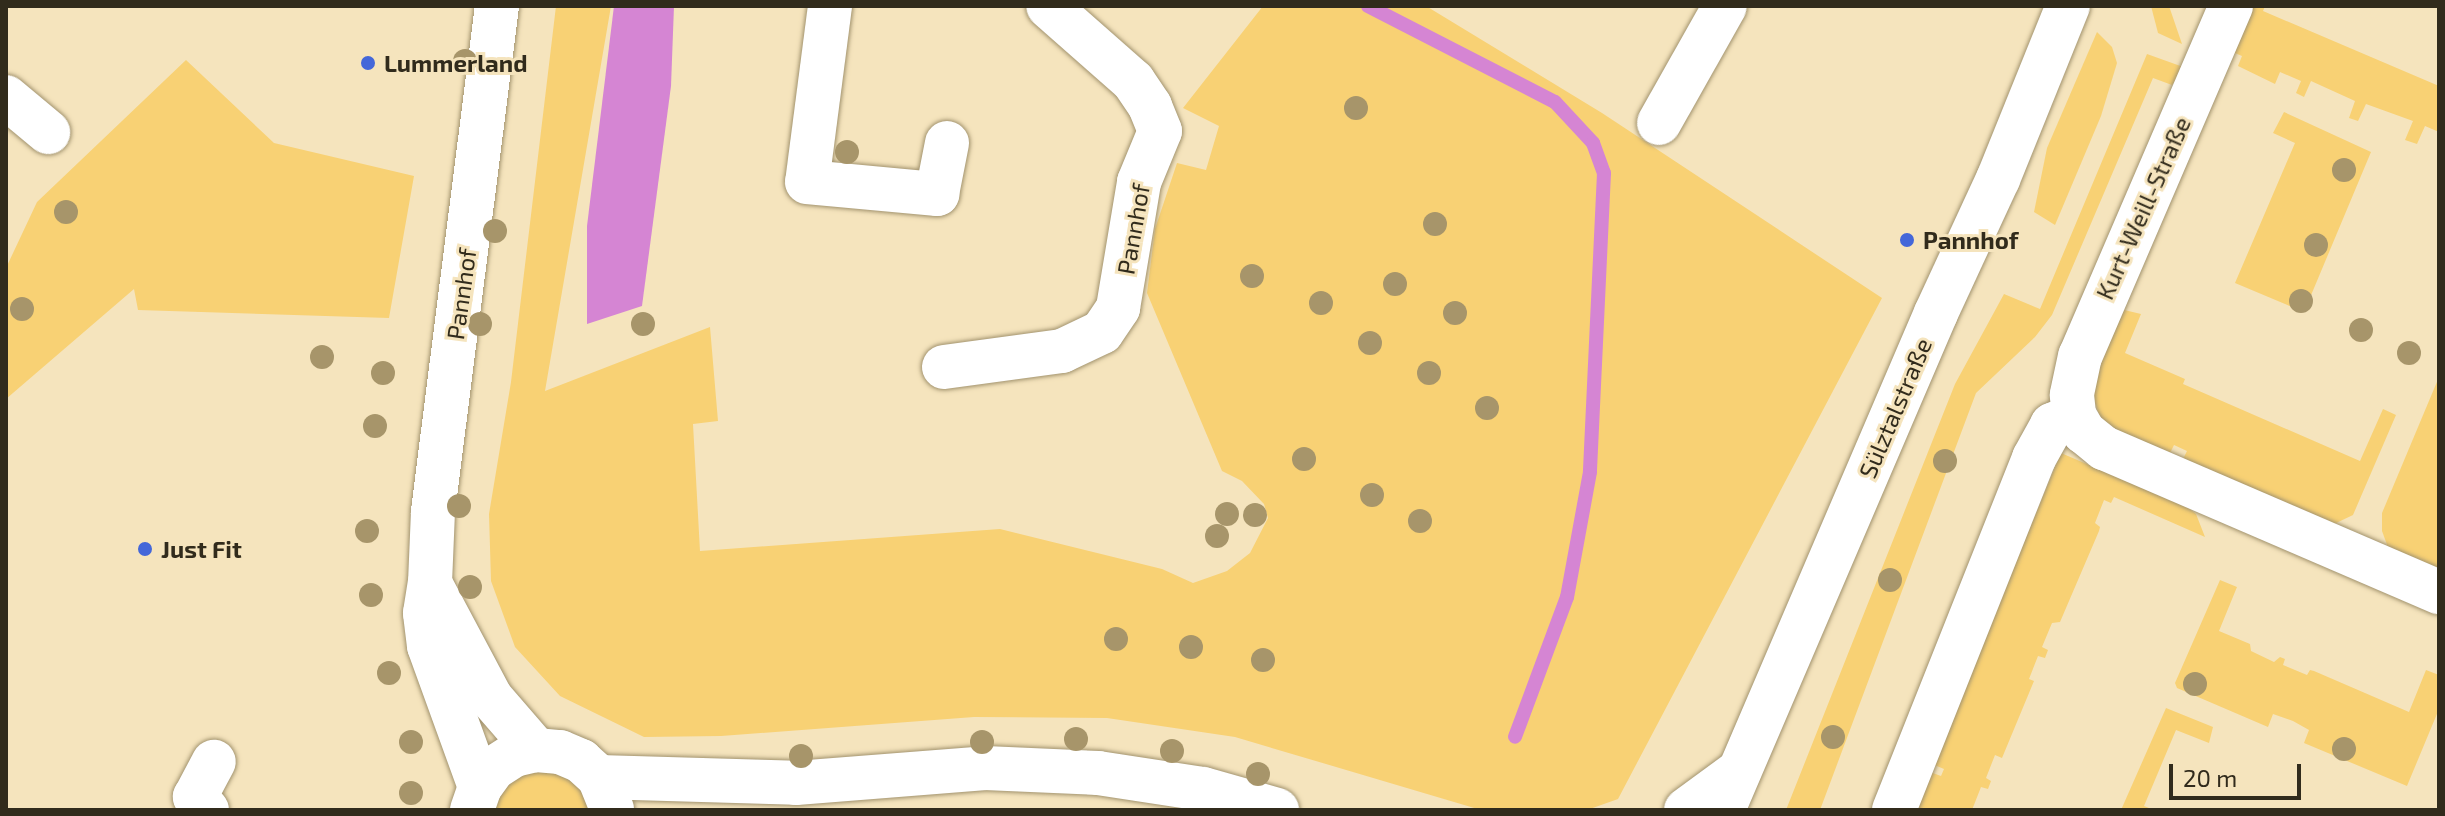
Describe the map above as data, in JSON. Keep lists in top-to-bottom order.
{
  "streets": {
    "street": ["Kurt-Weill-Straße", "Pannhof", "Sülztalstraße"]
  },
  "places": ["Lummerland", "Pannhof", "Just Fit"],
  "scale_bar": "20 m"
}
